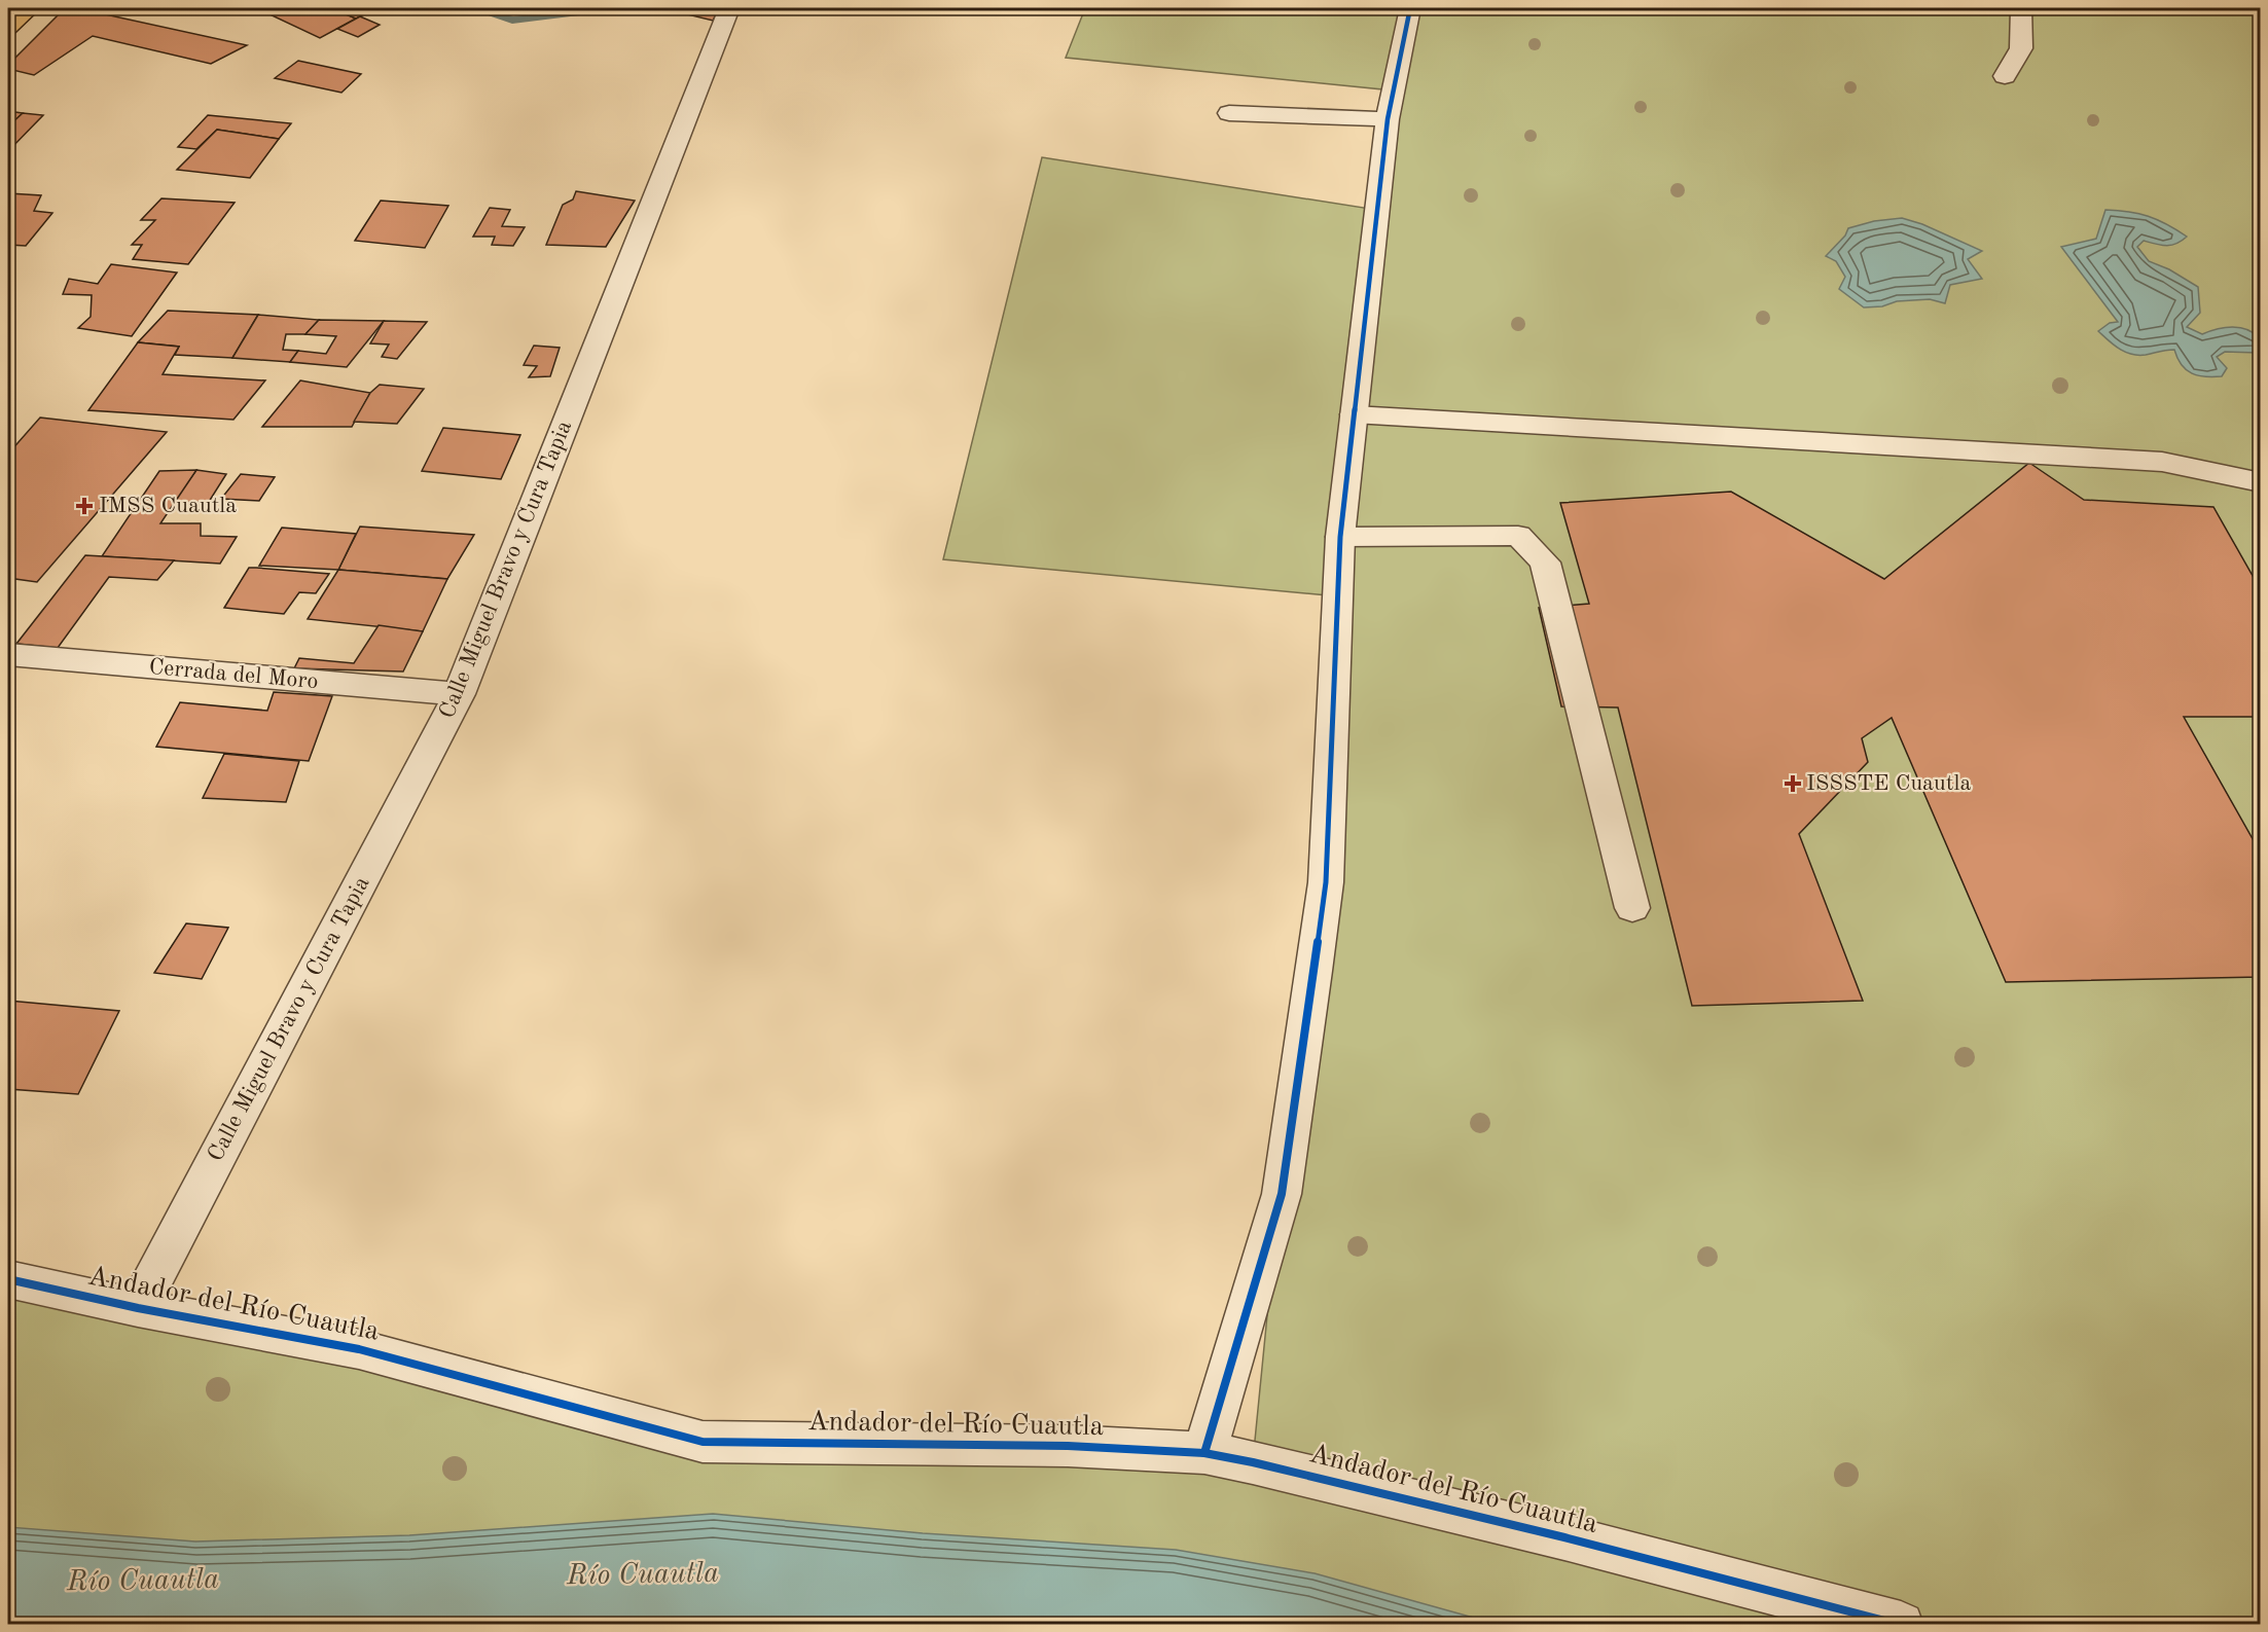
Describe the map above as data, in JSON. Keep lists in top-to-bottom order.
{
  "streets": {
    "street": ["Calle Miguel Bravo y Cura Tapia", "Cerrada del Moro", "Andador del Río Cuautla"]
  },
  "crossings": [
    ["Calle Miguel Bravo y Cura Tapia", "Cerrada del Moro"],
    ["Calle Miguel Bravo y Cura Tapia", "Andador del Río Cuautla"]
  ],
  "water": ["Río Cuautla"],
  "places": {
    "health": ["IMSS Cuautla", "ISSSTE Cuautla"]
  }
}
